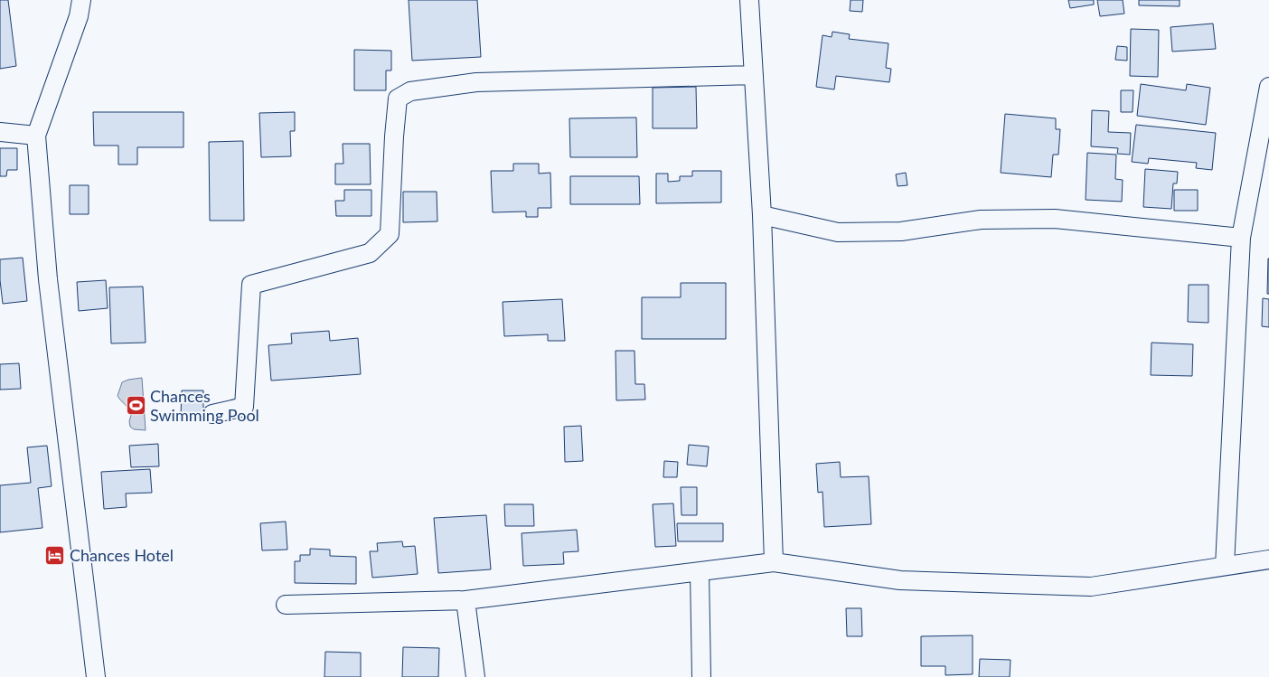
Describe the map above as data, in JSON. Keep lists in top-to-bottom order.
{
  "places": {
    "sports": ["Chances Swimming Pool"],
    "hotel": ["Chances Hotel"]
  }
}
